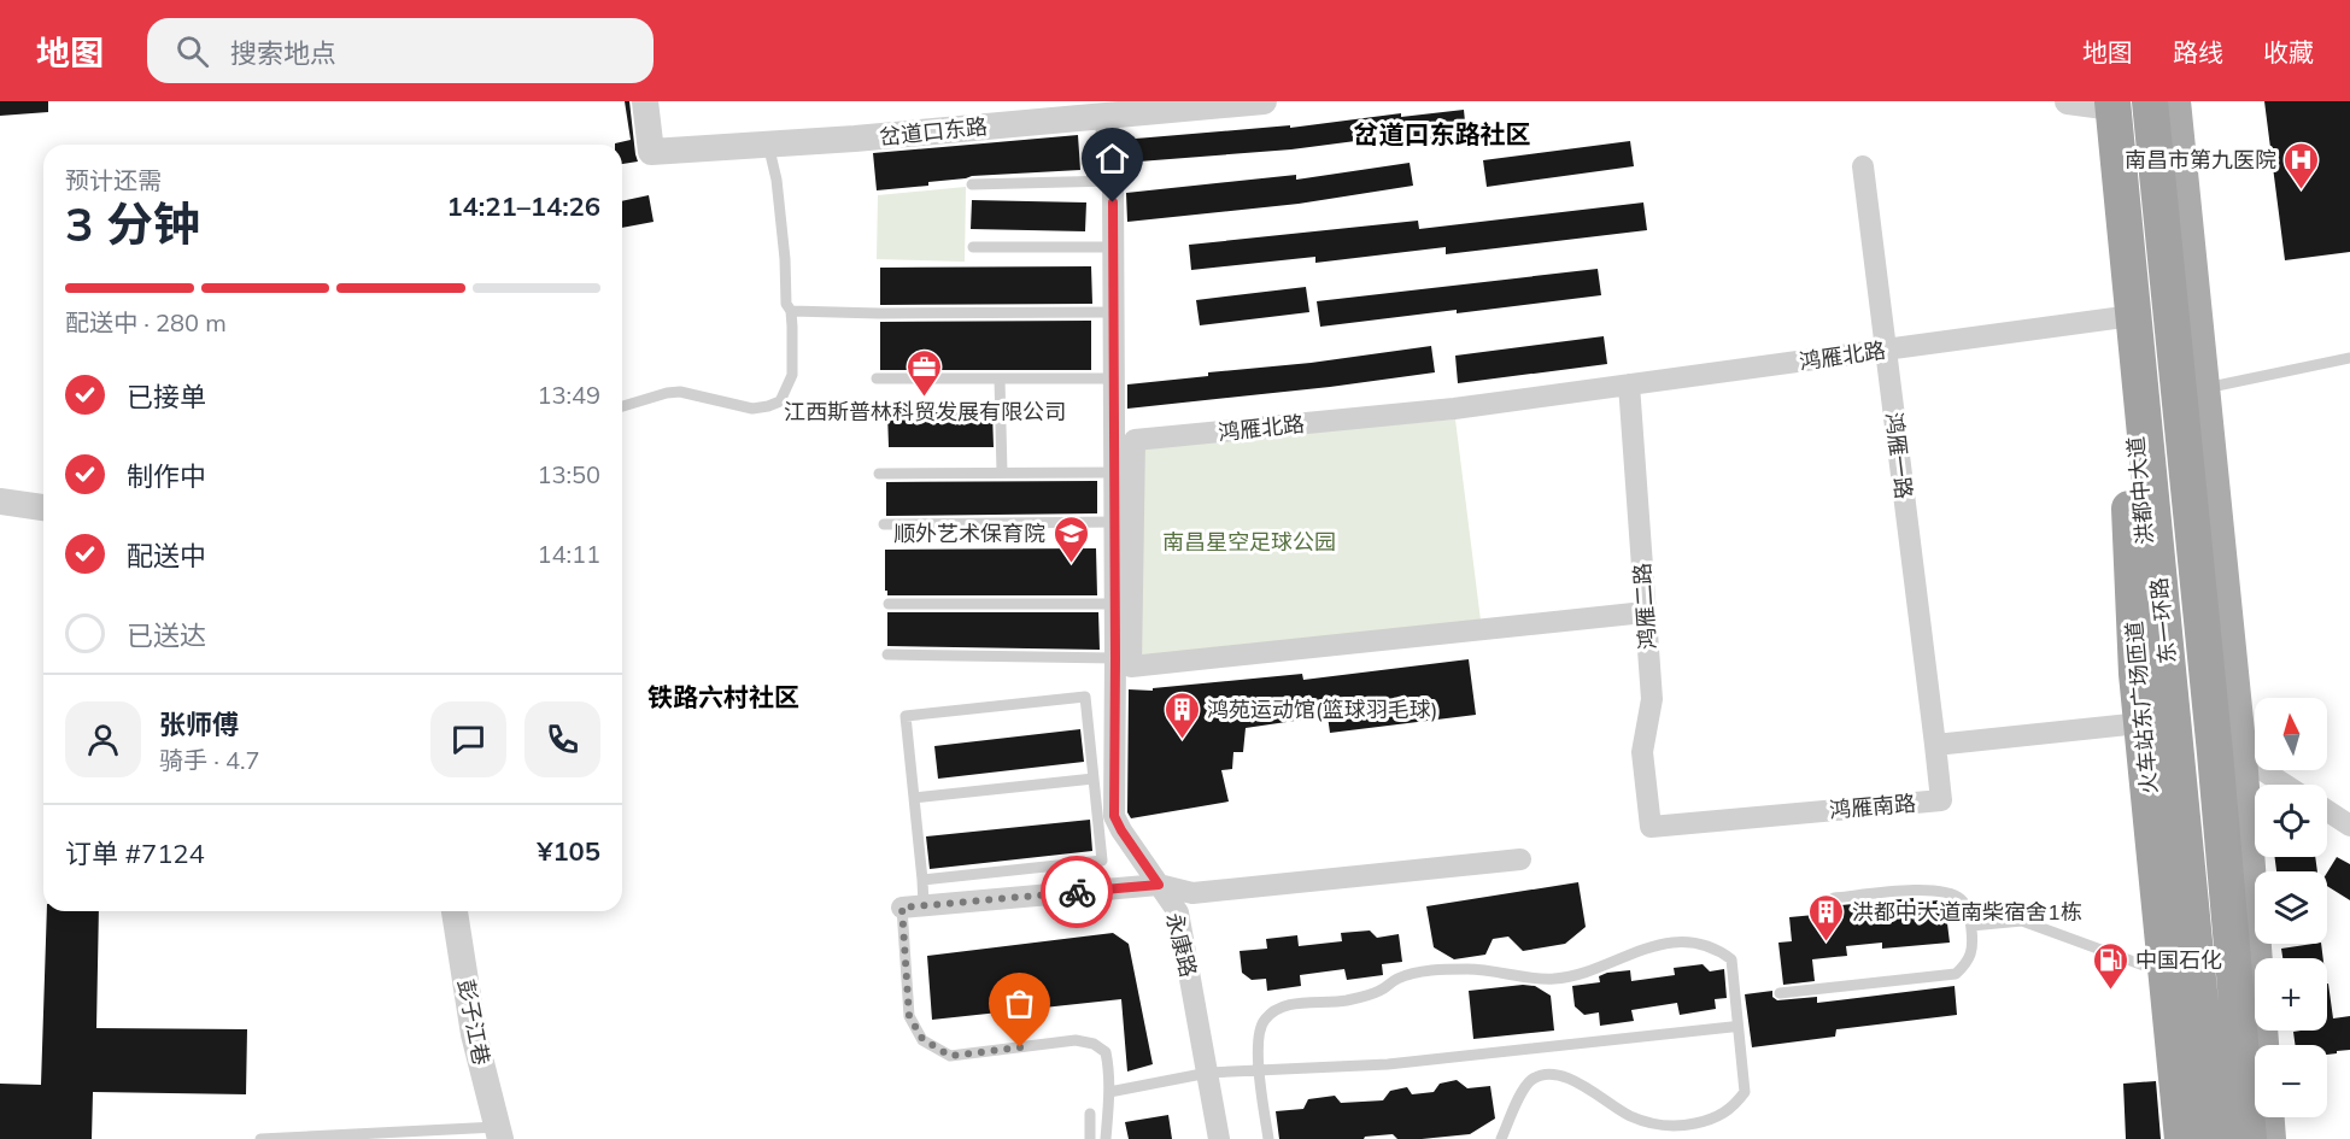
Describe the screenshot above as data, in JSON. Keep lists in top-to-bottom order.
{
  "streets": {
    "highway": ["东一环路", "火车站东广场匝道"],
    "main road": ["洪都中大道"],
    "street": [
      "岔道口东路",
      "鸿雁北路",
      "鸿雁一路",
      "鸿雁二路",
      "鸿雁南路",
      "永康路",
      "彭子江巷"
    ]
  },
  "crossings": [
    ["岔道口东路", "永康路"],
    ["鸿雁北路", "鸿雁一路"],
    ["鸿雁北路", "洪都中大道"],
    ["鸿雁北路", "鸿雁二路"],
    ["鸿雁一路", "鸿雁南路"],
    ["洪都中大道", "东一环路"],
    ["洪都中大道", "火车站东广场匝道"],
    ["鸿雁二路", "鸿雁南路"],
    ["东一环路", "火车站东广场匝道"]
  ],
  "districts": ["岔道口东路社区", "铁路六村社区"],
  "parks": ["南昌星空足球公园"],
  "places": {
    "hospital": ["南昌市第九医院"],
    "office": ["江西斯普林科贸发展有限公司"],
    "school or university": ["顺外艺术保育院"],
    "building": ["鸿苑运动馆(篮球羽毛球)", "洪都中大道南柴宿舍1栋"],
    "fuel station": ["中国石化"]
  },
  "north": "top",
  "page": {
    "header": "地图",
    "search": "搜索地点",
    "nav": ["地图", "路线", "收藏"],
    "heading": ["3 分钟", "预计还需", "14:21–14:26"],
    "panel": [
      "张师傅",
      "骑手 · 4.7",
      "订单 #7124",
      "¥105"
    ],
    "bar": "配送中 · 280 m",
    "list": [
      ["已接单", "13:49"],
      ["制作中", "13:50"],
      ["配送中", "14:11"],
      "已送达"
    ],
    "map_buttons": ["+", "−"]
  }
}
